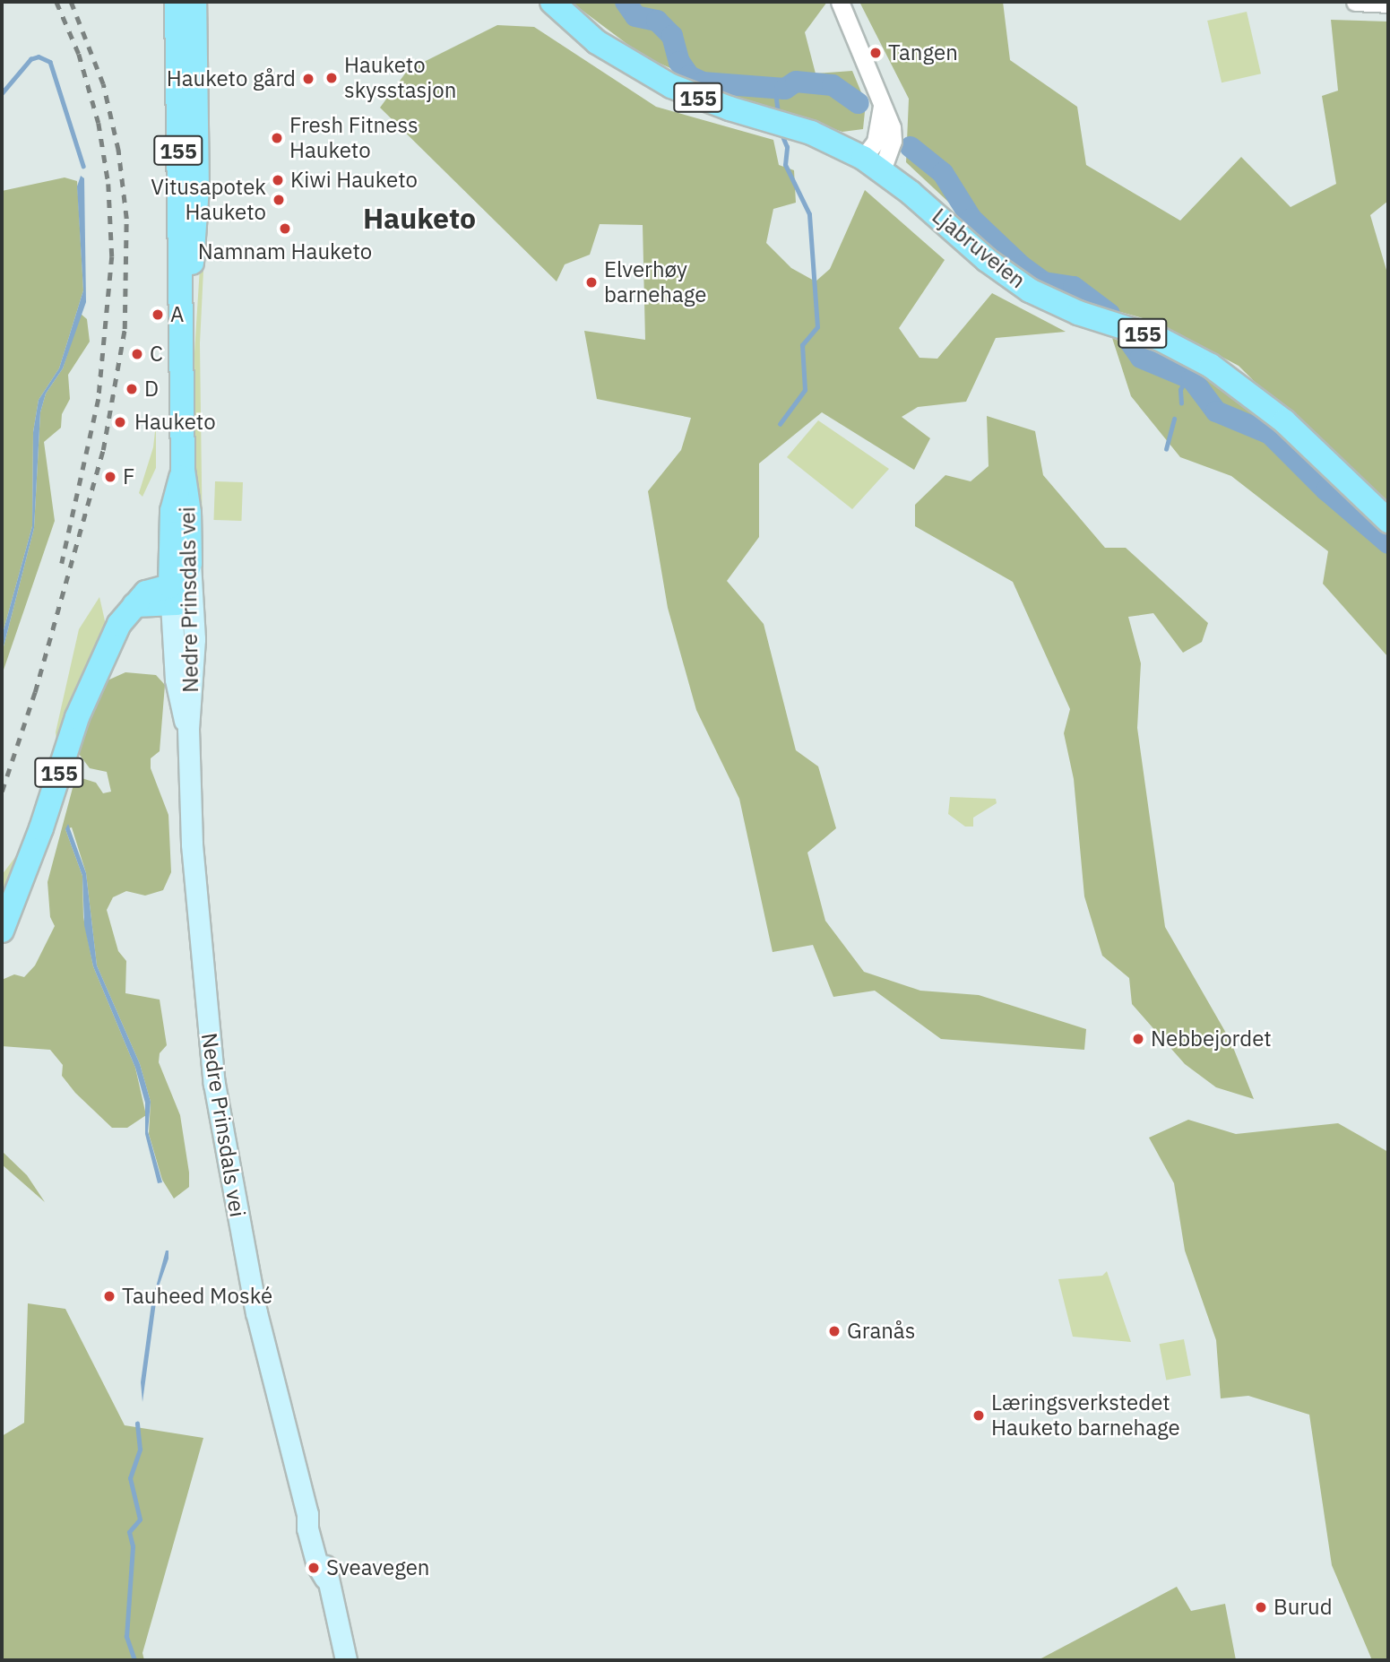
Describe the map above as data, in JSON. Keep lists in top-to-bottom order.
{
  "streets": {
    "main road": ["155", "Ljabruveien", "Nedre Prinsdals vei"]
  },
  "crossings": [
    ["155", "Nedre Prinsdals vei"]
  ],
  "districts": ["Hauketo"],
  "places": [
    "Tangen",
    "Hauketo skysstasjon",
    "Hauketo gård",
    "Fresh Fitness Hauketo",
    "Kiwi Hauketo",
    "Vitusapotek Hauketo",
    "Namnam Hauketo",
    "Elverhøy barnehage",
    "A",
    "C",
    "D",
    "Hauketo",
    "F",
    "Nebbejordet",
    "Tauheed Moské",
    "Granås",
    "Læringsverkstedet Hauketo barnehage",
    "Sveavegen",
    "Burud"
  ]
}
